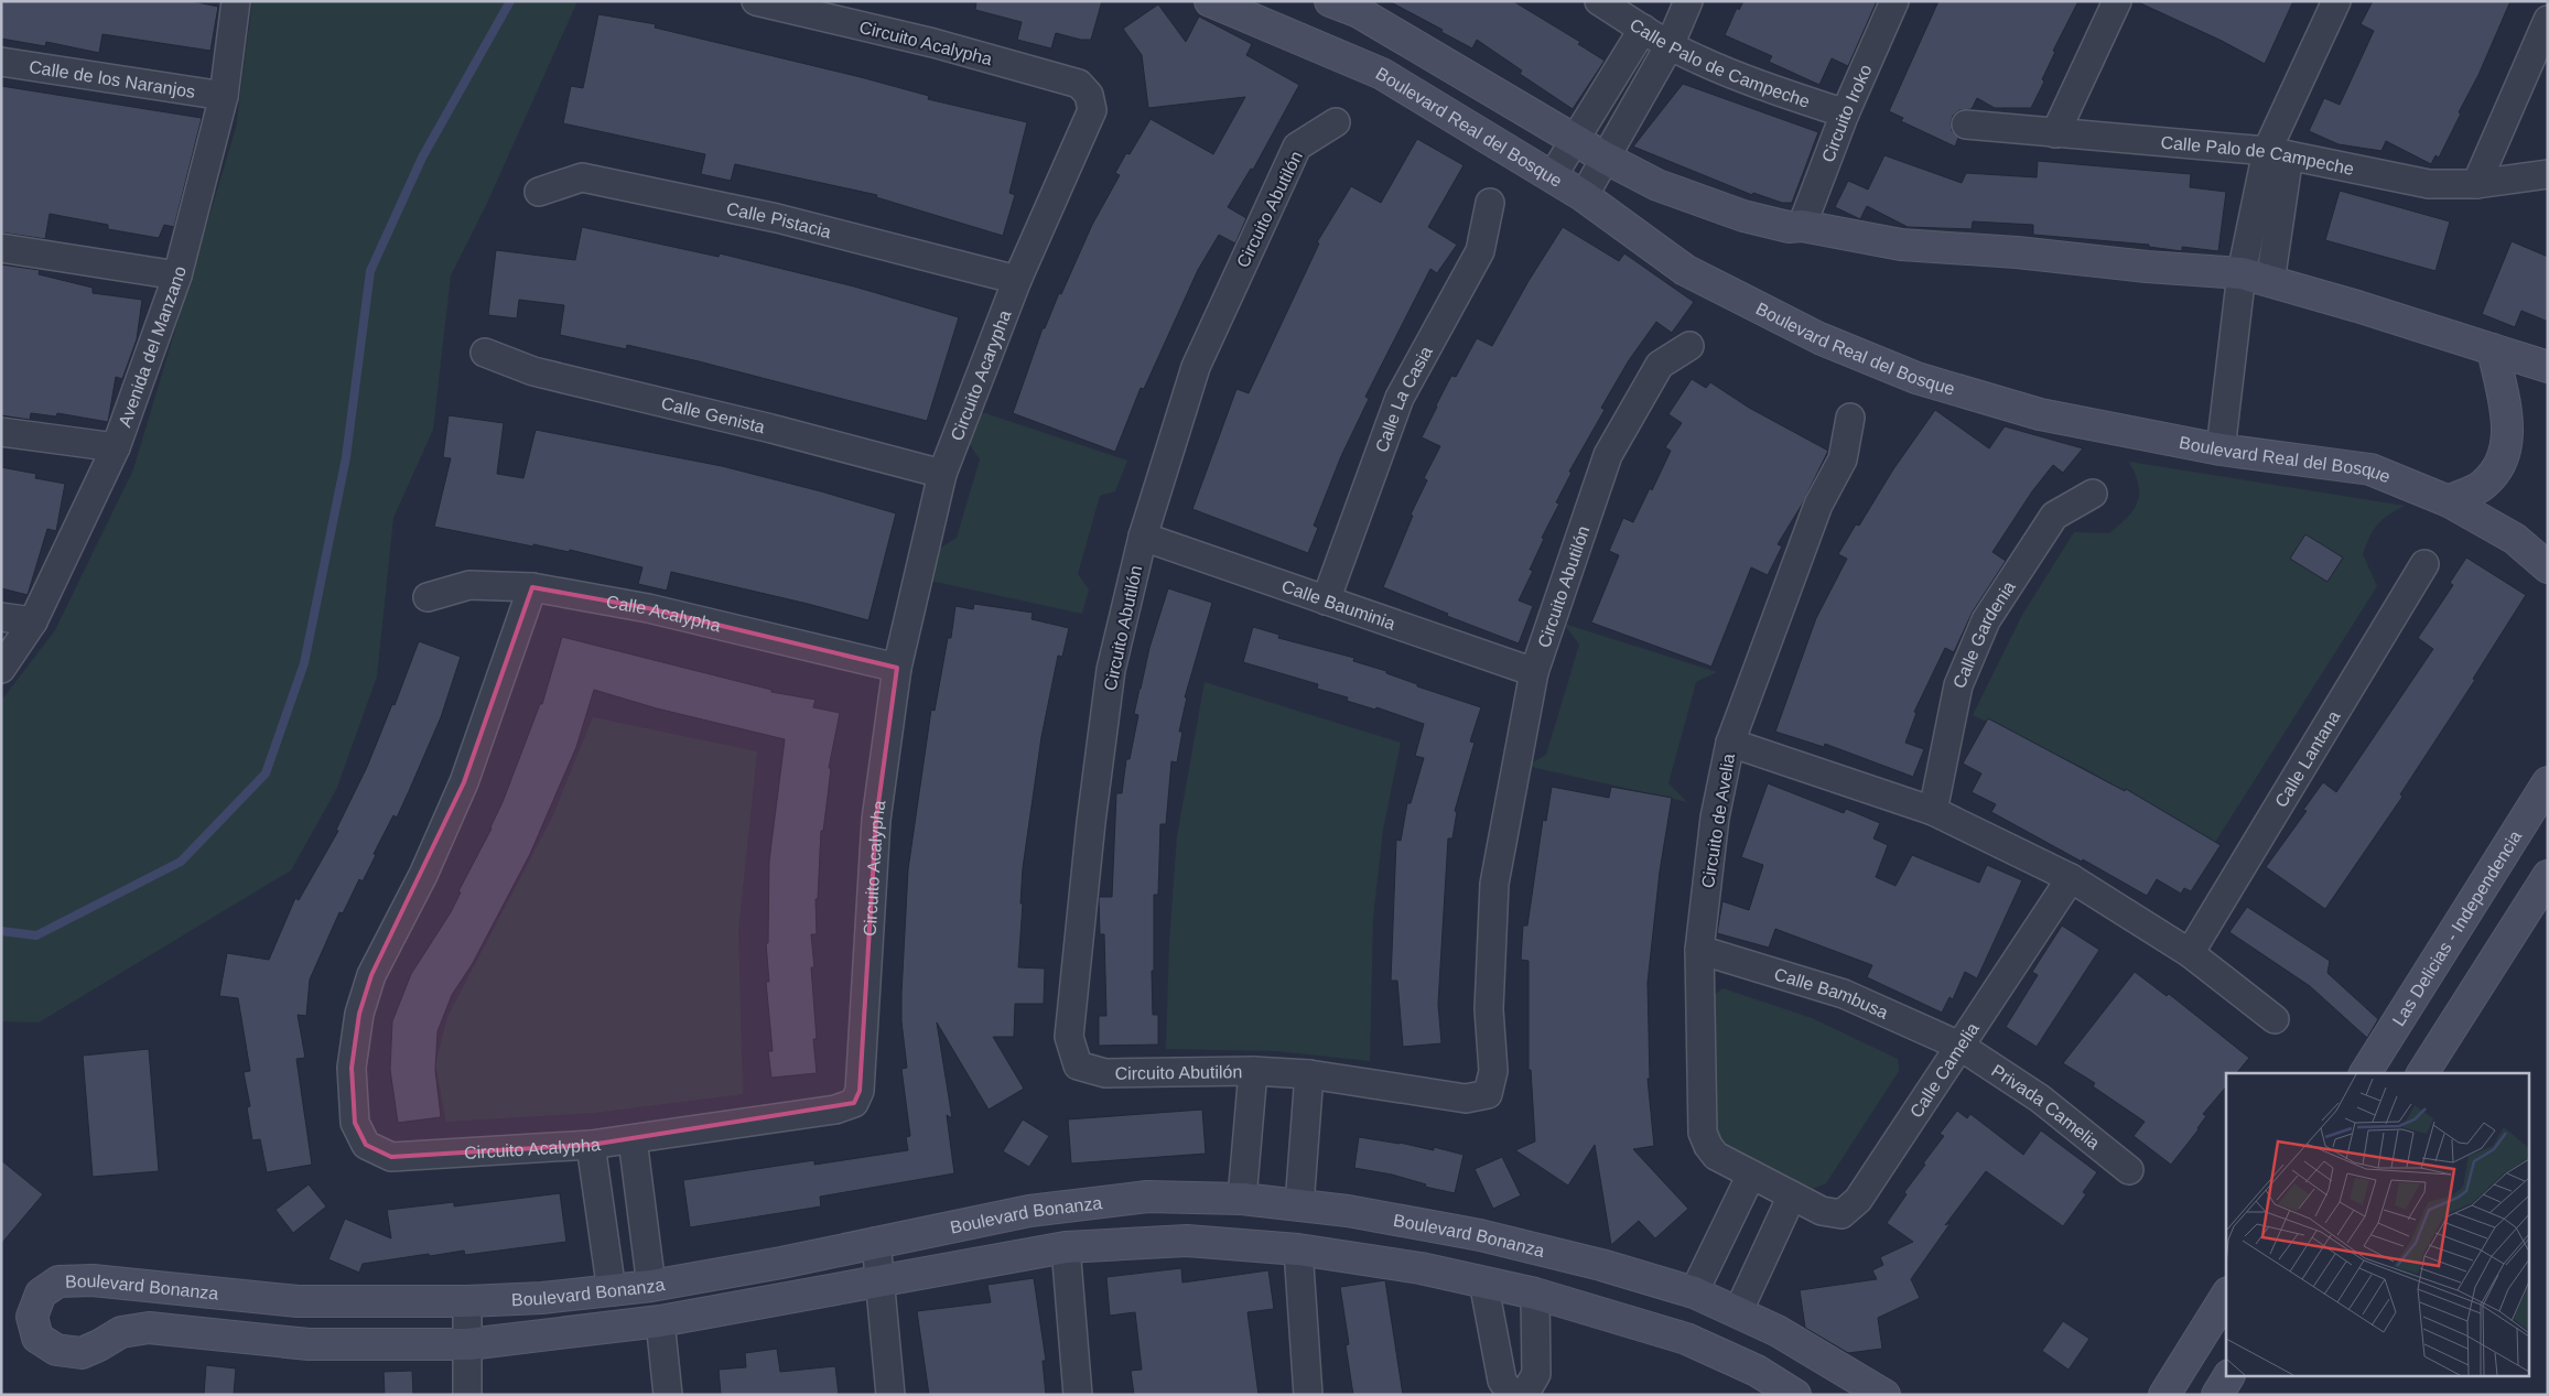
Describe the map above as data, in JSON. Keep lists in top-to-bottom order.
{
  "streets": {
    "street": [
      "Circuito Acalypha",
      "Calle Palo de Campeche",
      "Calle de los Naranjos",
      "Circuito Iroko",
      "Boulevard Real del Bosque",
      "Circuito Abutilón",
      "Calle Pistacia",
      "Avenida del Manzano",
      "Circuito Acarypha",
      "Calle La Casia",
      "Calle Genista",
      "Calle Bauminia",
      "Calle Acalypha",
      "Calle Gardenia",
      "Calle Lantana",
      "Circuito de Avelia",
      "Las Delicias - Independencia",
      "Calle Bambusa",
      "Calle Camelia",
      "Privada Camelia",
      "Boulevard Bonanza"
    ]
  },
  "crossings": [
    ["Circuito Acalypha", "Circuito Acarypha"],
    ["Circuito Acalypha", "Calle Acalypha"],
    ["Calle Palo de Campeche", "Circuito Iroko"],
    ["Calle de los Naranjos", "Avenida del Manzano"],
    ["Circuito Abutilón", "Calle Bauminia"],
    ["Calle Pistacia", "Circuito Acarypha"],
    ["Circuito Acarypha", "Calle Genista"],
    ["Circuito Acarypha", "Calle Acalypha"],
    ["Calle La Casia", "Calle Bauminia"],
    ["Circuito de Avelia", "Calle Bambusa"],
    ["Circuito de Avelia", "Calle Camelia"],
    ["Calle Bambusa", "Calle Camelia"],
    ["Calle Bambusa", "Privada Camelia"],
    ["Calle Camelia", "Privada Camelia"]
  ]
}
